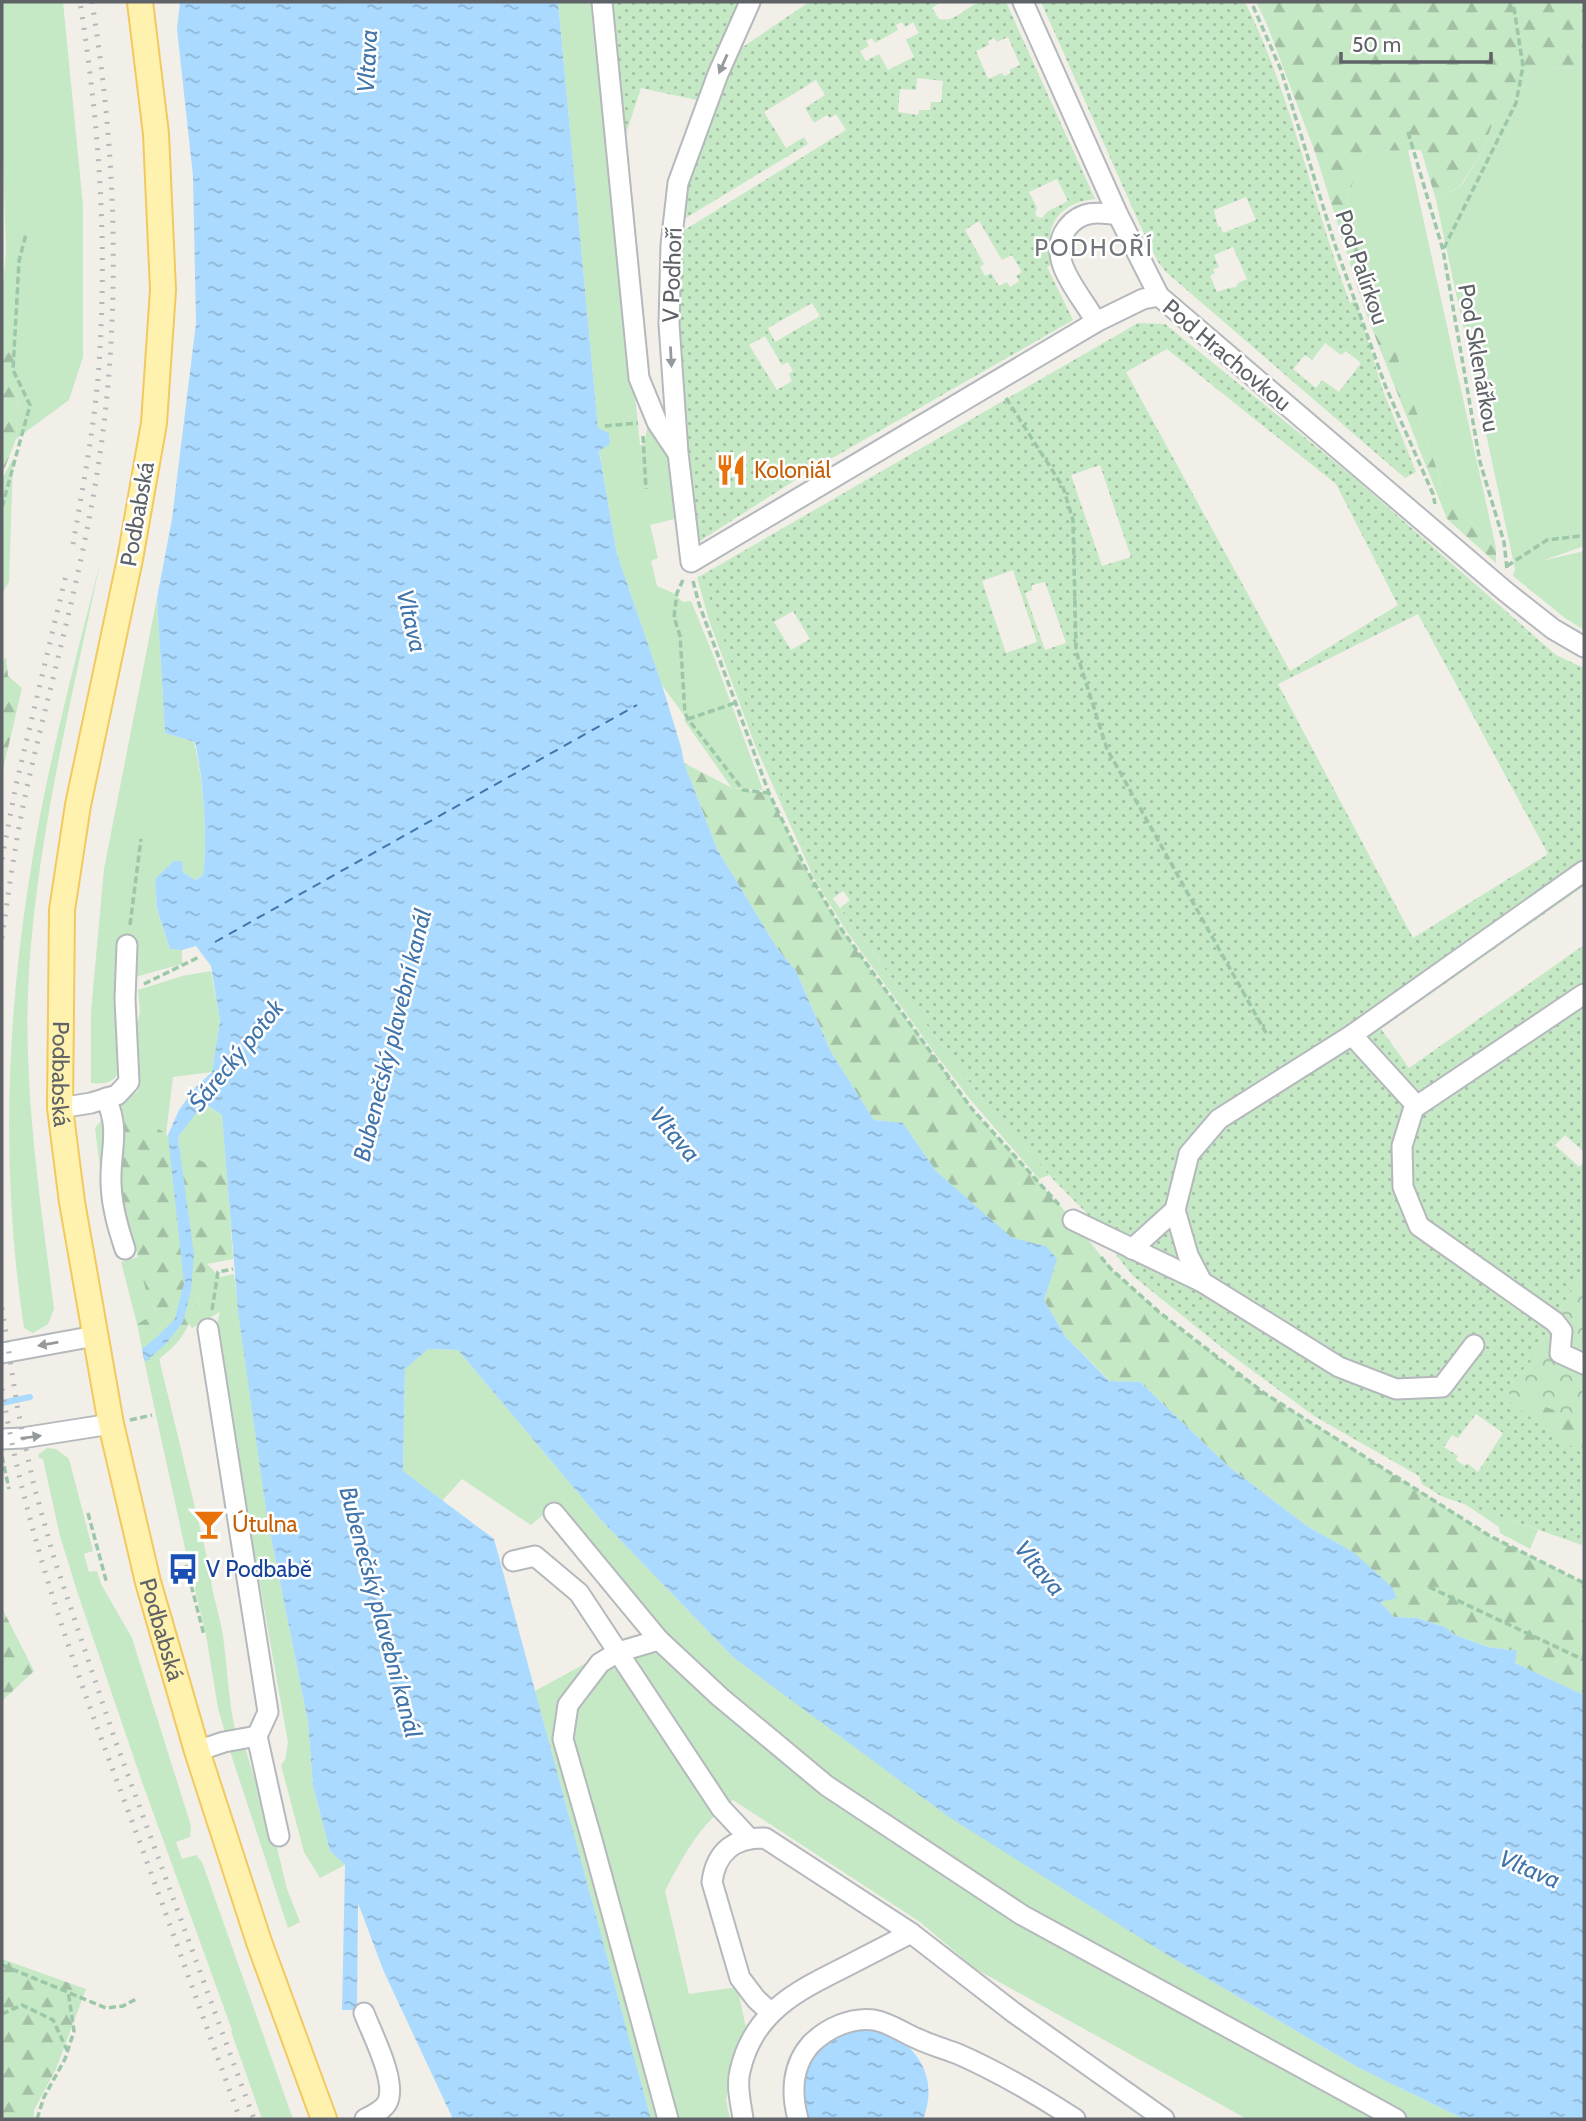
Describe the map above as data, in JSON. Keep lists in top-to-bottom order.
{
  "streets": {
    "main road": ["Podbabská"],
    "street": ["V Podhoří", "Pod Hrachovkou"],
    "path": ["Pod Palírkou", "Pod Sklenářkou"]
  },
  "crossings": [
    ["Pod Palírkou", "Pod Hrachovkou"],
    ["V Podhoří", "Pod Hrachovkou"],
    ["Pod Hrachovkou", "Pod Sklenářkou"]
  ],
  "districts": ["PODHOŘÍ"],
  "water": ["Vltava", "Bubenečský plavební kanál", "Šárecký potok"],
  "places": {
    "restaurant": ["Koloniál"],
    "bar": ["Útulna"],
    "bus stop": ["V Podbabě"]
  },
  "scale_bar": "50 m"
}
